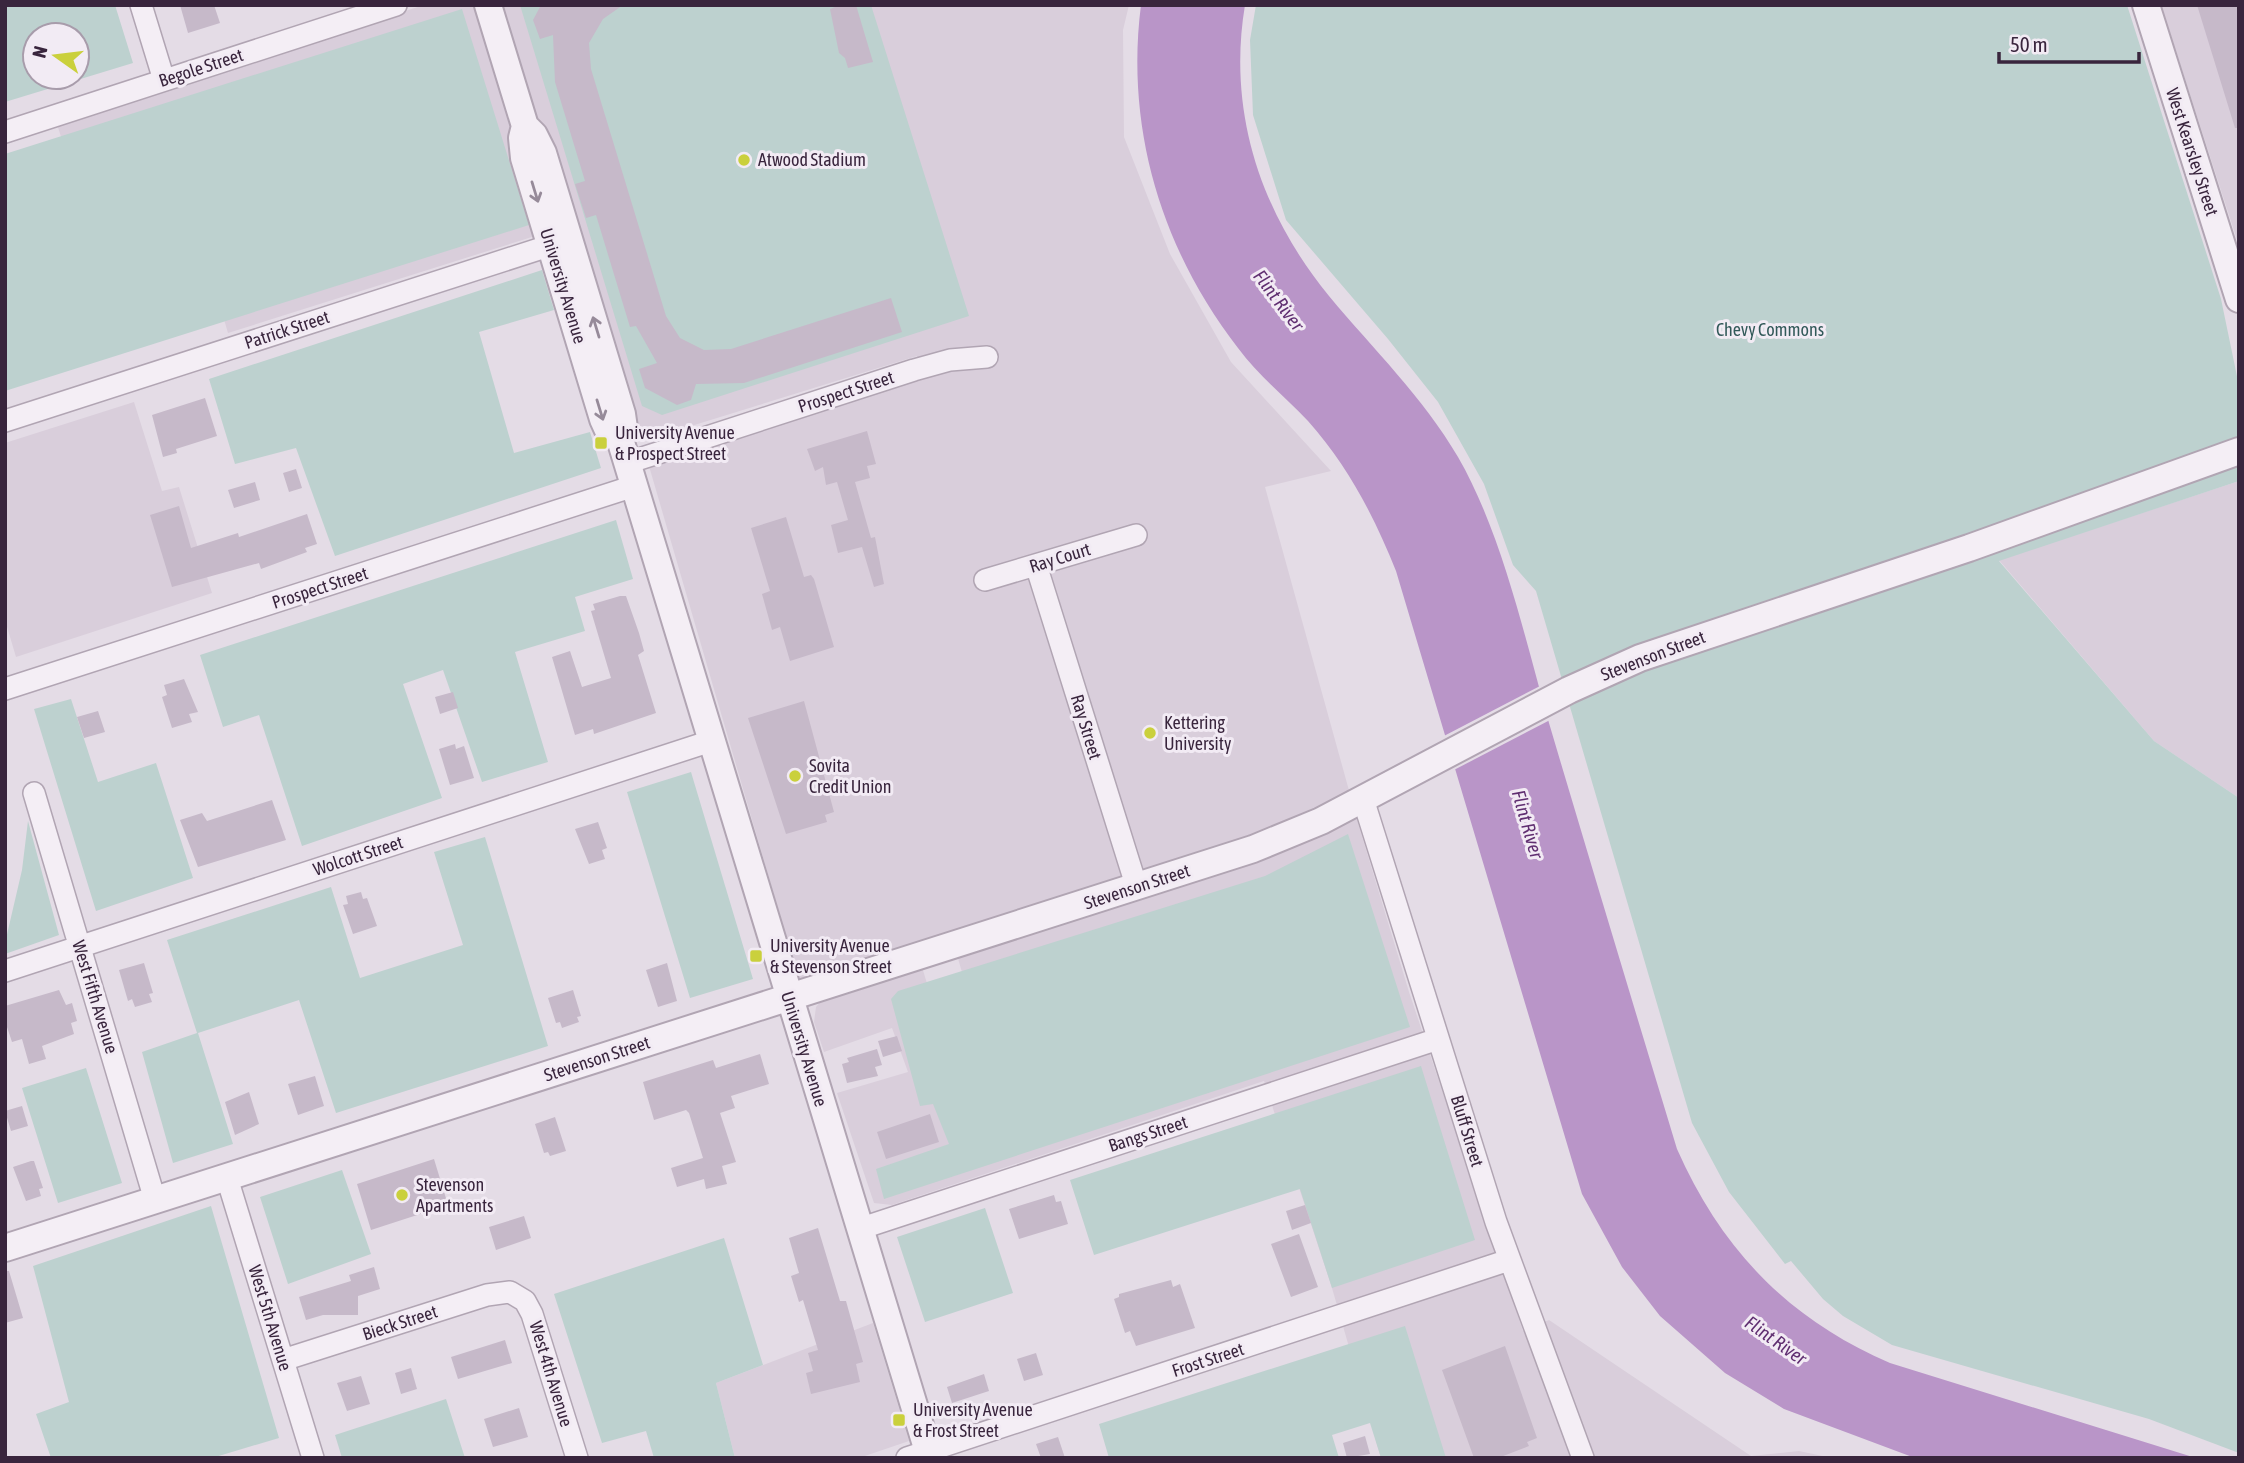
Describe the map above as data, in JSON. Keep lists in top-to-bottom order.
{
  "streets": {
    "street": [
      "Begole Street",
      "West Kearsley Street",
      "University Avenue",
      "Patrick Street",
      "Prospect Street",
      "Ray Court",
      "Stevenson Street",
      "Ray Street",
      "Wolcott Street",
      "West Fifth Avenue",
      "Bluff Street",
      "Bangs Street",
      "West 5th Avenue",
      "Bieck Street",
      "Frost Street",
      "West 4th Avenue"
    ]
  },
  "crossings": [
    ["University Avenue", "Patrick Street"],
    ["University Avenue", "Prospect Street"],
    ["University Avenue", "Stevenson Street"],
    ["University Avenue", "Wolcott Street"],
    ["University Avenue", "Bangs Street"],
    ["University Avenue", "Frost Street"],
    ["Ray Court", "Ray Street"],
    ["Stevenson Street", "Ray Street"],
    ["Stevenson Street", "West Fifth Avenue"],
    ["Stevenson Street", "Bluff Street"],
    ["Stevenson Street", "West 5th Avenue"],
    ["Wolcott Street", "West Fifth Avenue"],
    ["Bluff Street", "Bangs Street"],
    ["Bluff Street", "Frost Street"],
    ["West 5th Avenue", "Bieck Street"],
    ["Bieck Street", "West 4th Avenue"]
  ],
  "water": ["Flint River"],
  "parks": ["Chevy Commons"],
  "places": {
    "other": [
      "Atwood Stadium",
      "Kettering University",
      "Sovita Credit Union",
      "Stevenson Apartments"
    ],
    "transit": ["University Avenue & Prospect Street", "University Avenue & Stevenson Street", "University Avenue & Frost Street"]
  },
  "scale_bar": "50 m",
  "north": "left"
}
